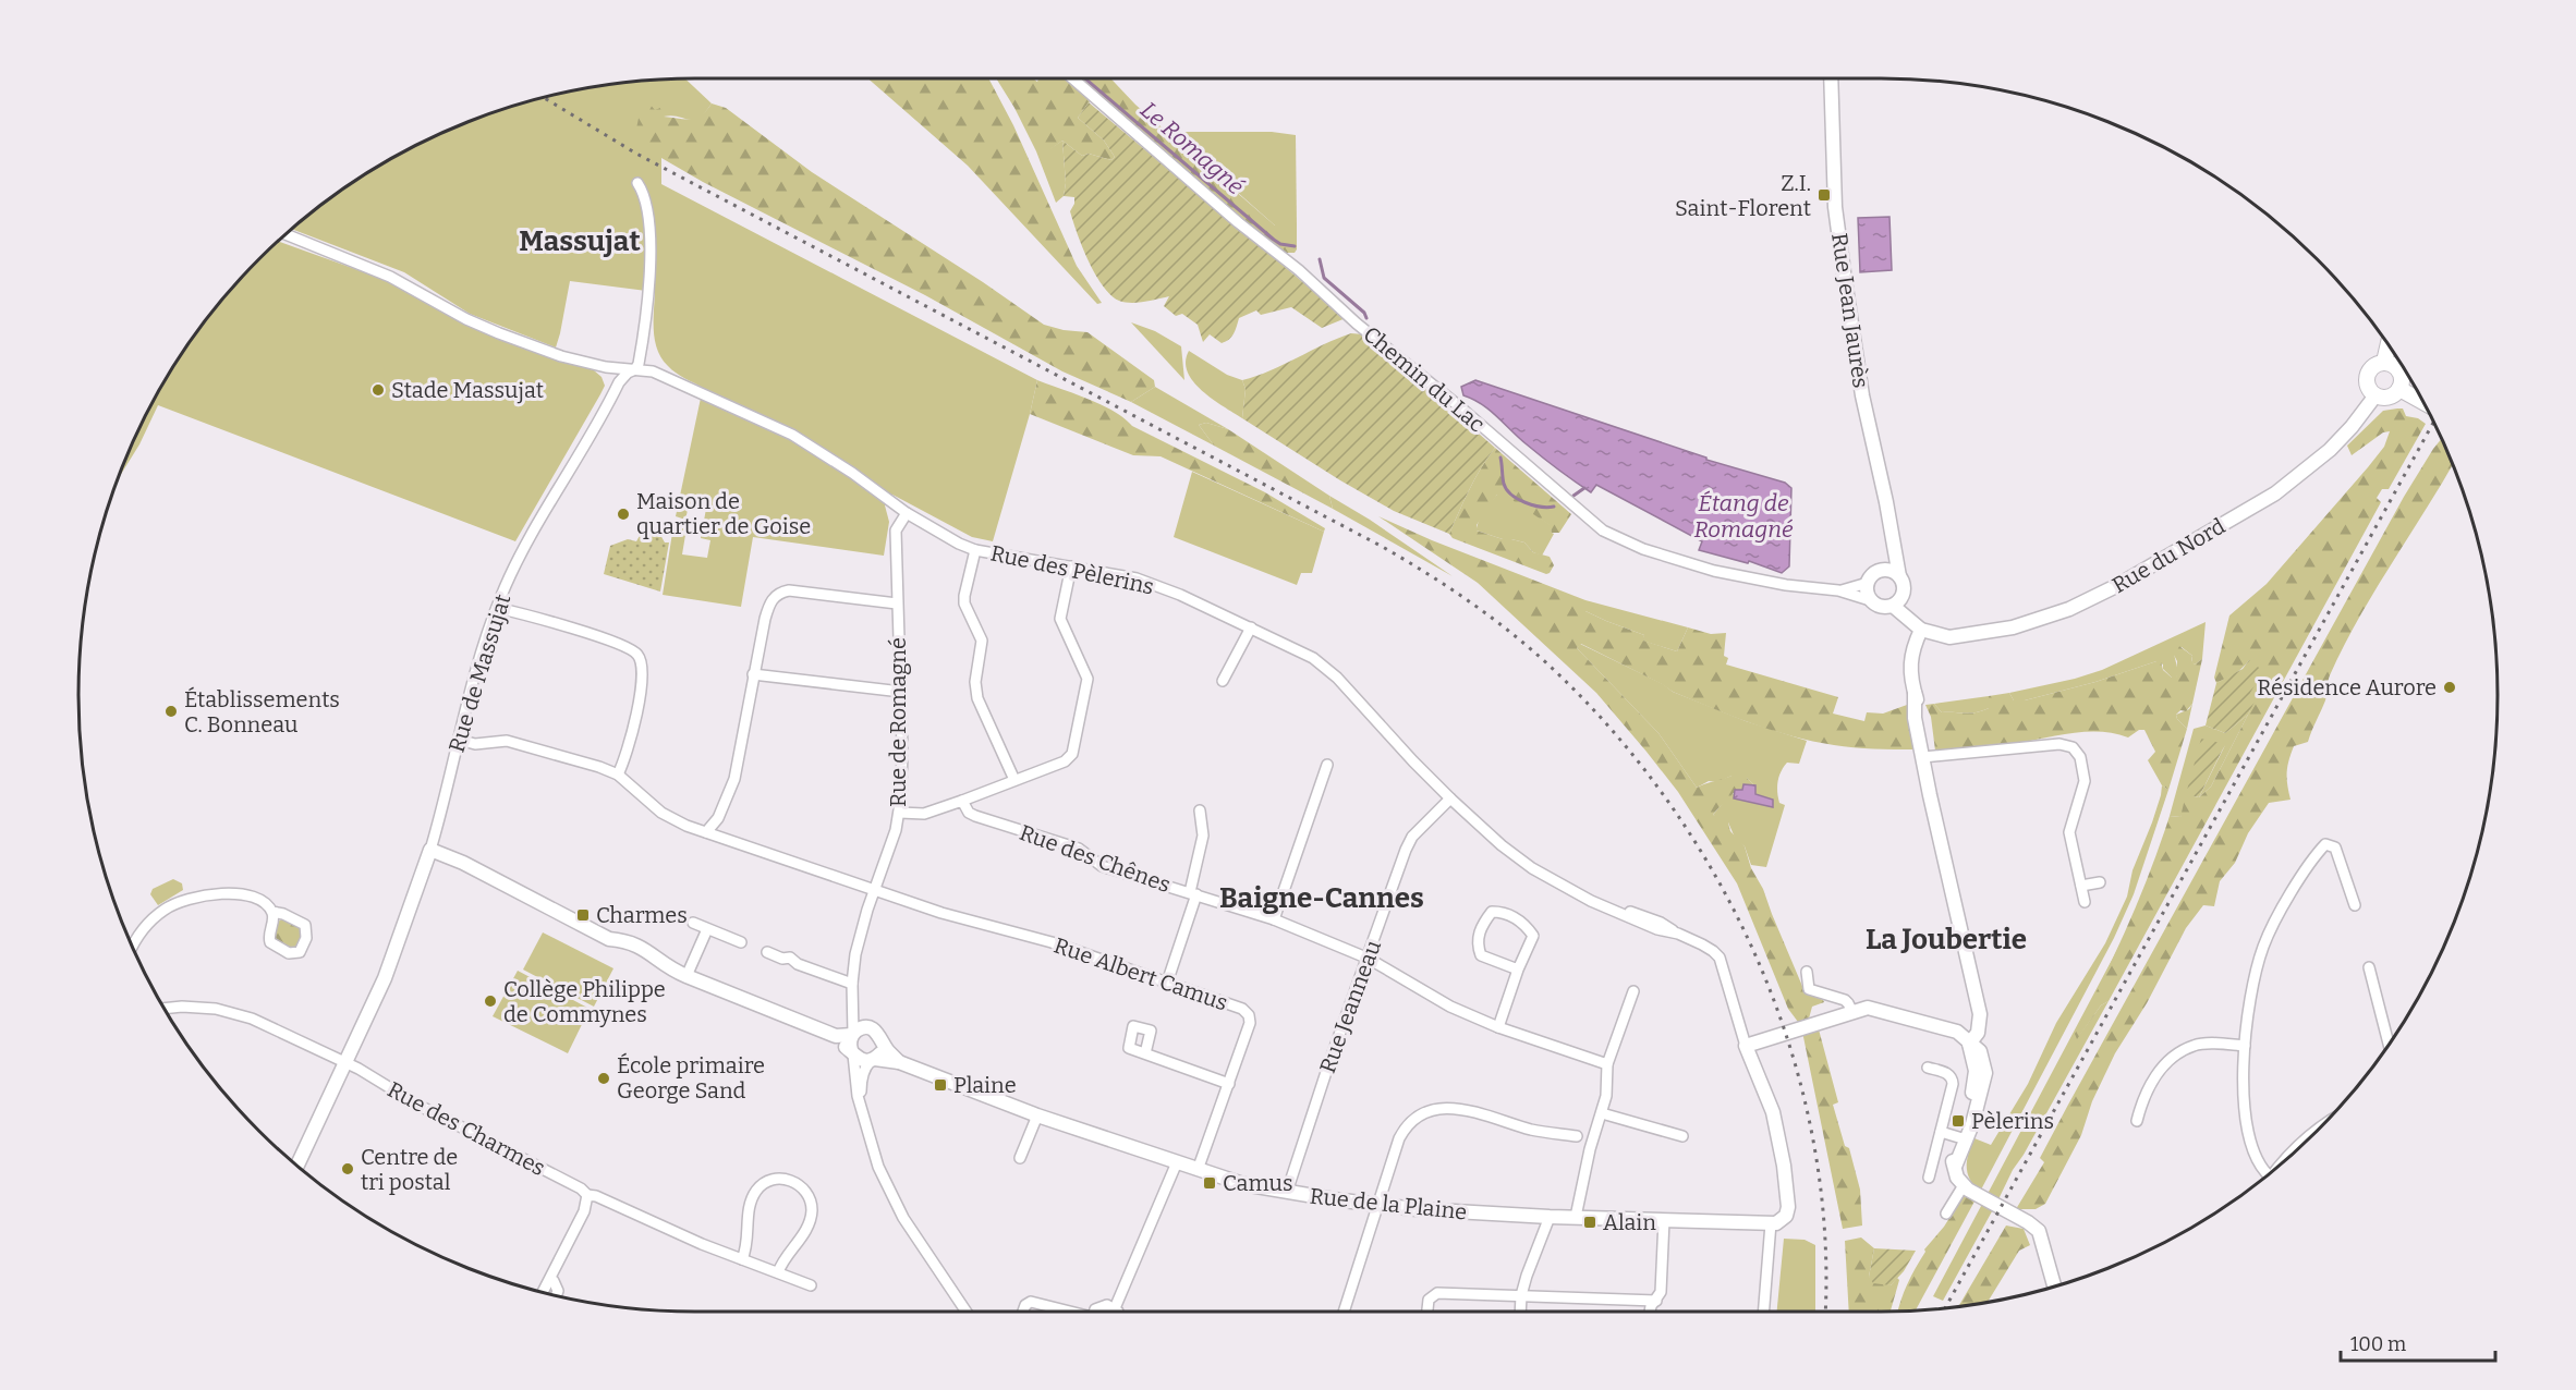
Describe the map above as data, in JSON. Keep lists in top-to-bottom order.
{
  "streets": {
    "street": [
      "Rue Jean Jaurès",
      "Chemin du Lac",
      "Rue du Nord",
      "Rue des Pèlerins",
      "Rue de Massujat",
      "Rue de Romagné",
      "Rue des Chênes",
      "Rue Albert Camus",
      "Rue Jeanneau",
      "Rue des Charmes",
      "Rue de la Plaine"
    ]
  },
  "crossings": [
    ["Rue Jean Jaurès", "Chemin du Lac"],
    ["Rue des Pèlerins", "Rue de Massujat"],
    ["Rue des Pèlerins", "Rue de Romagné"],
    ["Rue des Pèlerins", "Rue Jeanneau"],
    ["Rue de Massujat", "Rue des Charmes"],
    ["Rue de Romagné", "Rue Albert Camus"],
    ["Rue de Romagné", "Rue de la Plaine"],
    ["Rue des Chênes", "Rue Jeanneau"],
    ["Rue Albert Camus", "Rue de la Plaine"],
    ["Rue Jeanneau", "Rue de la Plaine"]
  ],
  "districts": ["Massujat", "Baigne-Cannes", "La Joubertie"],
  "water": ["Le Romagné", "Étang de Romagné"],
  "places": {
    "transit": [
      "Z.I. Saint-Florent",
      "Charmes",
      "Plaine",
      "Pèlerins",
      "Camus",
      "Alain"
    ],
    "other": [
      "Stade Massujat",
      "Maison de quartier de Goise",
      "Résidence Aurore",
      "Établissements C. Bonneau",
      "Collège Philippe de Commynes",
      "École primaire George Sand",
      "Centre de tri postal"
    ]
  },
  "scale_bar": "100 m"
}
